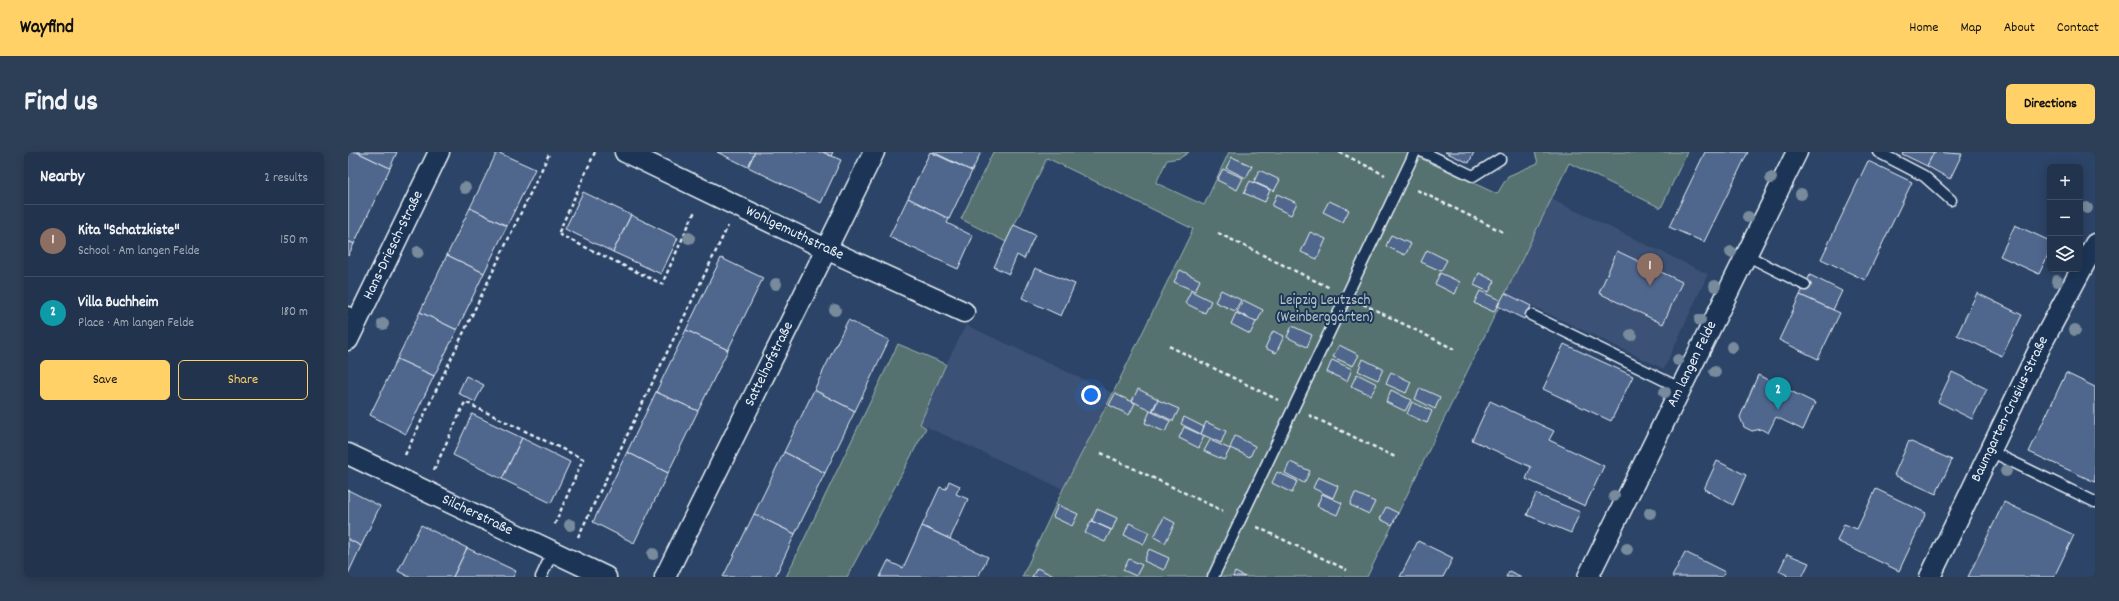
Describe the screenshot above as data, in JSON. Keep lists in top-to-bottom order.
{
  "streets": {
    "street": [
      "Wohlgemuthstraße",
      "Hans-Driesch-Straße",
      "Am langen Felde",
      "Sattelhofstraße",
      "Baumgarten-Crusius-Straße",
      "Silcherstraße"
    ]
  },
  "crossings": [
    ["Wohlgemuthstraße", "Sattelhofstraße"]
  ],
  "parks": ["Leipzig Leutzsch (Weinberggärten)"],
  "page": {
    "header": "Wayfind",
    "nav": [
      "Home",
      "Map",
      "About",
      "Contact"
    ],
    "title": "Find us",
    "buttons": [
      "Directions",
      ["Save", "Share"]
    ],
    "heading": ["Nearby", "2 results"],
    "map_buttons": ["+", "−"],
    "list": [
      {
        "mark": "1",
        "name": "Kita \"Schatzkiste\"",
        "note": "School · Am langen Felde",
        "value": "150 m"
      },
      {
        "mark": "2",
        "name": "Villa Buchheim",
        "note": "Place · Am langen Felde",
        "value": "180 m"
      }
    ],
    "pins": ["1", "2"]
  }
}
